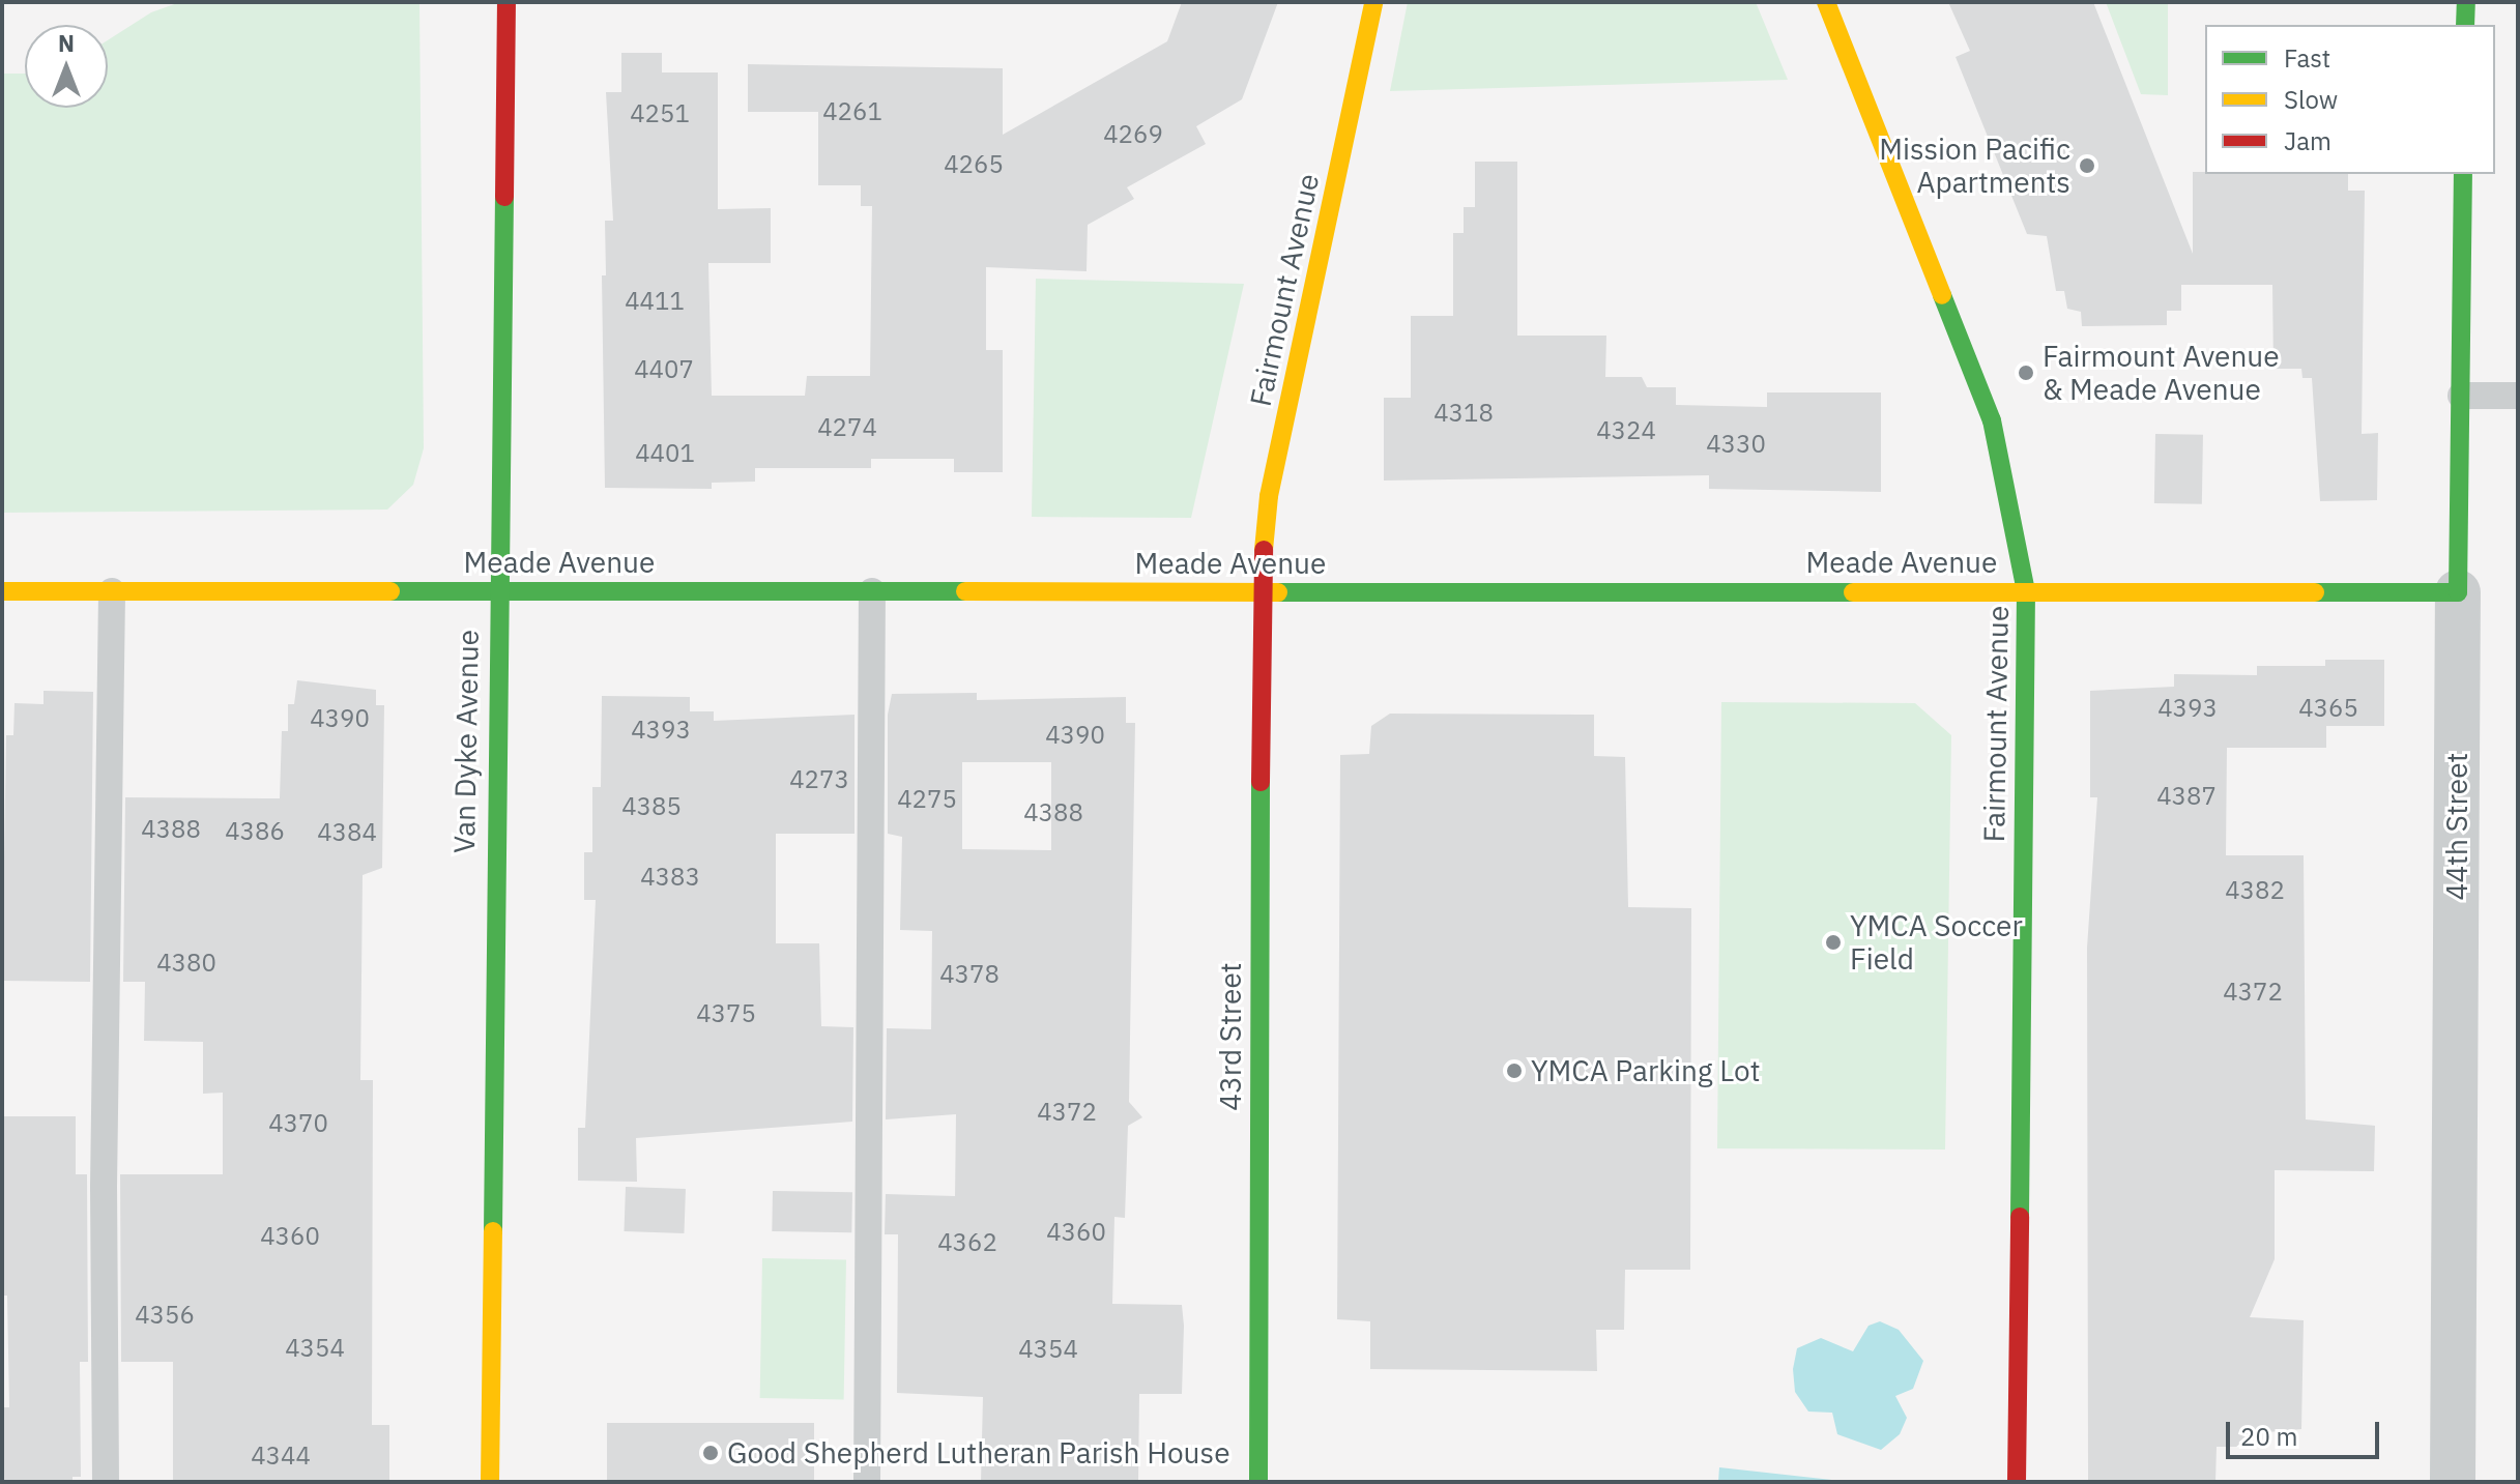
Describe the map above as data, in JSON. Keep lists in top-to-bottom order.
{
  "streets": {
    "main road": [
      "Fairmount Avenue",
      "Meade Avenue",
      "Van Dyke Avenue",
      "44th Street",
      "43rd Street"
    ]
  },
  "crossings": [
    ["Fairmount Avenue", "Meade Avenue"],
    ["Fairmount Avenue", "43rd Street"],
    ["Meade Avenue", "Van Dyke Avenue"],
    ["Meade Avenue", "44th Street"],
    ["Meade Avenue", "43rd Street"]
  ],
  "places": [
    "Mission Pacific Apartments",
    "Fairmount Avenue & Meade Avenue",
    "YMCA Soccer Field",
    "YMCA Parking Lot",
    "Good Shepherd Lutheran Parish House"
  ],
  "house_numbers": [
    "4261",
    "4251",
    "4269",
    "4265",
    "4411",
    "4407",
    "4318",
    "4274",
    "4324",
    "4330",
    "4401",
    "4393",
    "4365",
    "4390",
    "4393",
    "4390",
    "4273",
    "4387",
    "4275",
    "4385",
    "4388",
    "4388",
    "4386",
    "4384",
    "4383",
    "4382",
    "4380",
    "4378",
    "4372",
    "4375",
    "4372",
    "4370",
    "4360",
    "4360",
    "4362",
    "4356",
    "4354",
    "4354",
    "4344"
  ],
  "legend": ["Fast", "Slow", "Jam"],
  "scale_bar": "20 m",
  "north": "top"
}
